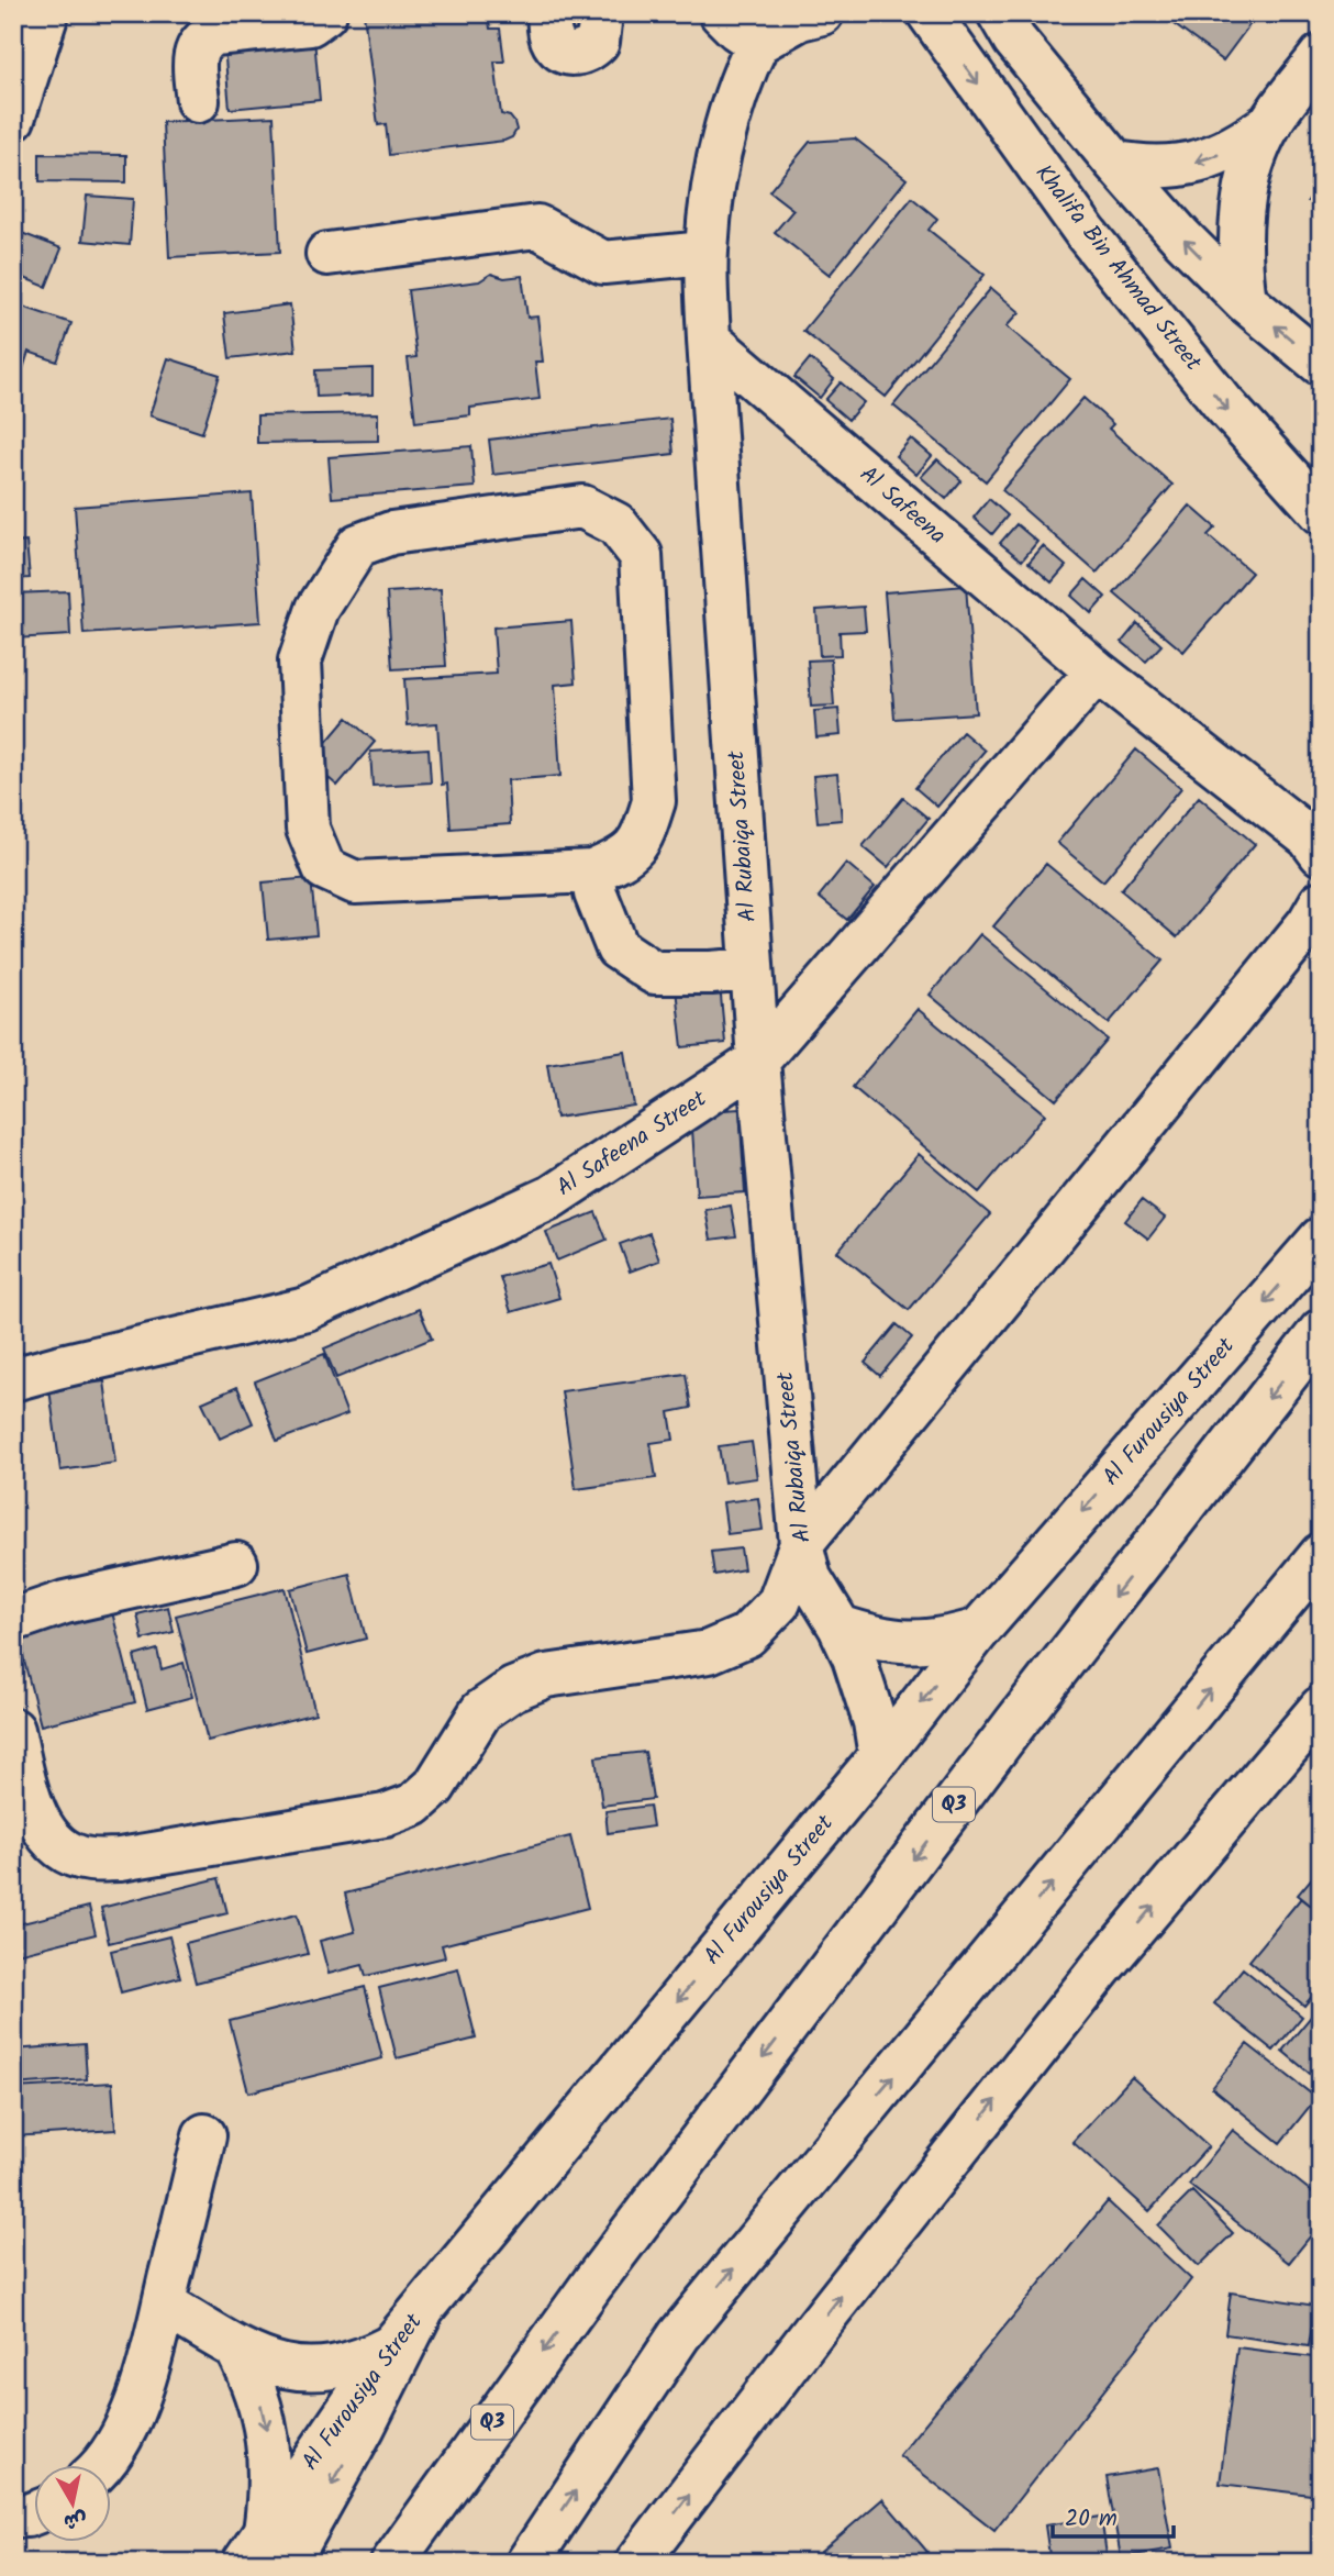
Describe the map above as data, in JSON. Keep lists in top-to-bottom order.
{
  "streets": {
    "main road": [
      "Khalifa Bin Ahmad Street",
      "Al Safeena",
      "Al Rubaiqa Street",
      "Al Safeena Street",
      "Al Furousiya Street",
      "Q3"
    ]
  },
  "crossings": [
    ["Al Safeena", "Al Rubaiqa Street"],
    ["Al Safeena", "Al Safeena Street"],
    ["Al Rubaiqa Street", "Al Safeena Street"],
    ["Al Rubaiqa Street", "Al Furousiya Street"]
  ],
  "scale_bar": "20 m",
  "north": "bottom"
}
